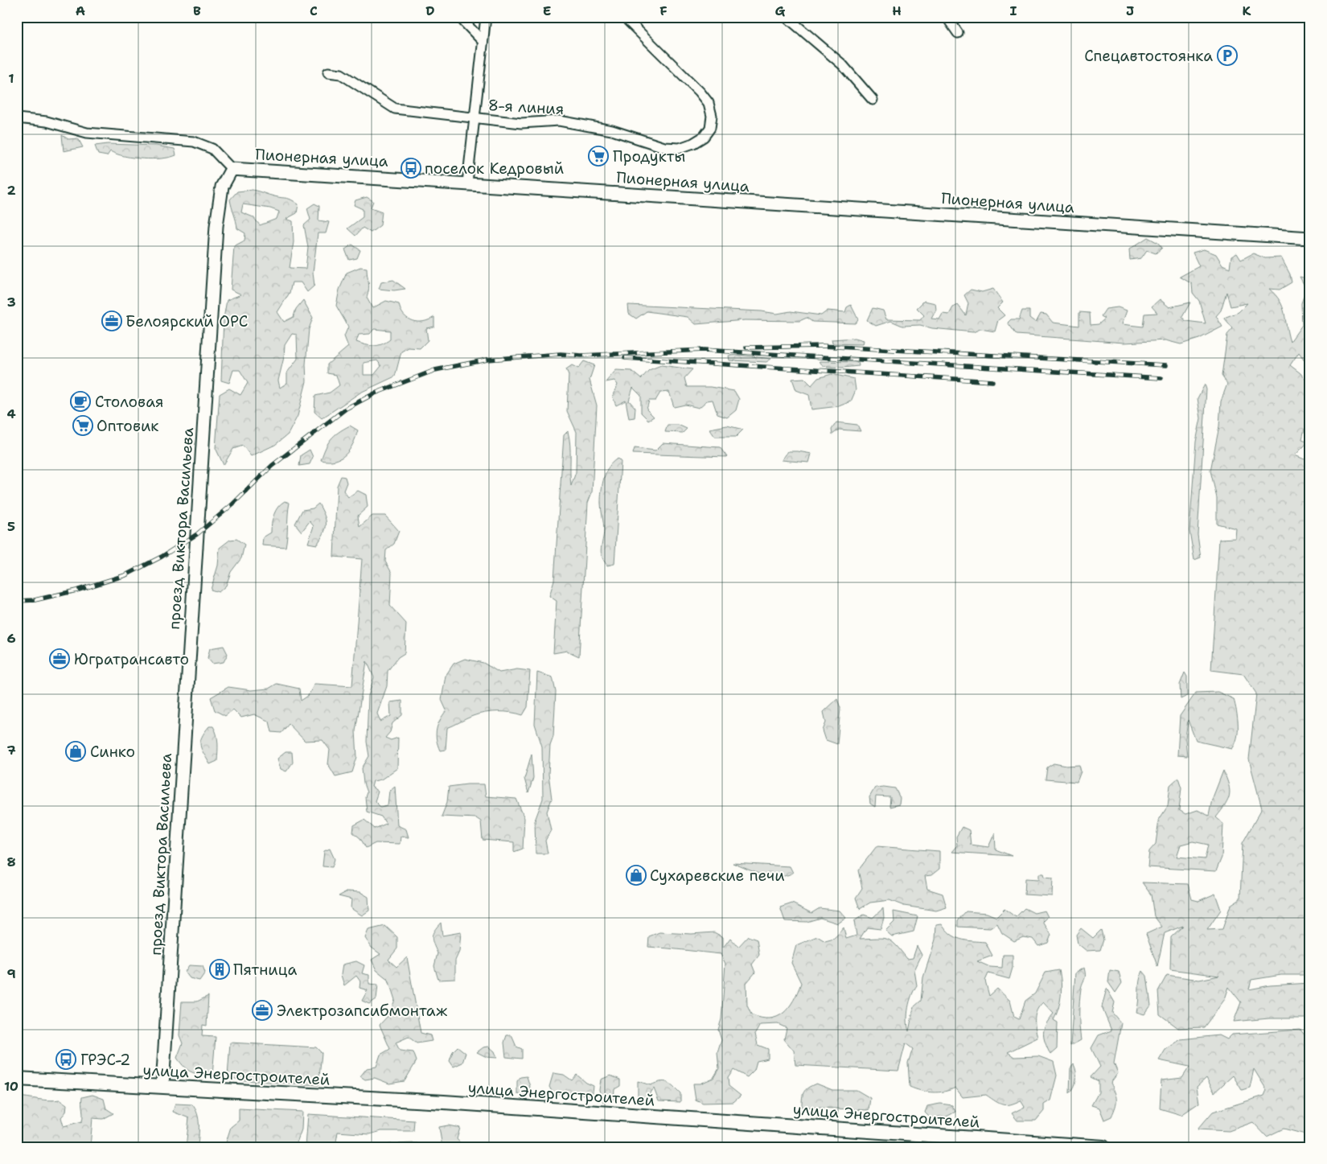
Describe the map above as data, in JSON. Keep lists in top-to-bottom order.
{
  "streets": {
    "main road": ["улица Энергостроителей"],
    "street": ["8-я линия", "Пионерная улица", "проезд Виктора Васильева"]
  },
  "crossings": [
    ["Пионерная улица", "проезд Виктора Васильева"],
    ["проезд Виктора Васильева", "улица Энергостроителей"]
  ],
  "places": {
    "parking": ["Спецавтостоянка"],
    "supermarket": ["Продукты", "Оптовик"],
    "bus stop": ["поселок Кедровый", "ГРЭС-2"],
    "office": ["Белоярский ОРС", "Югратрансавто", "Электрозапсибмонтаж"],
    "cafe": ["Столовая"],
    "shop": ["Синко", "Сухаревские печи"],
    "building": ["Пятница"]
  },
  "grid": {
    "columns": [
      "A",
      "B",
      "C",
      "D",
      "E",
      "F",
      "G",
      "H",
      "I",
      "J",
      "K"
    ],
    "rows": [
      "1",
      "2",
      "3",
      "4",
      "5",
      "6",
      "7",
      "8",
      "9",
      "10"
    ]
  }
}
